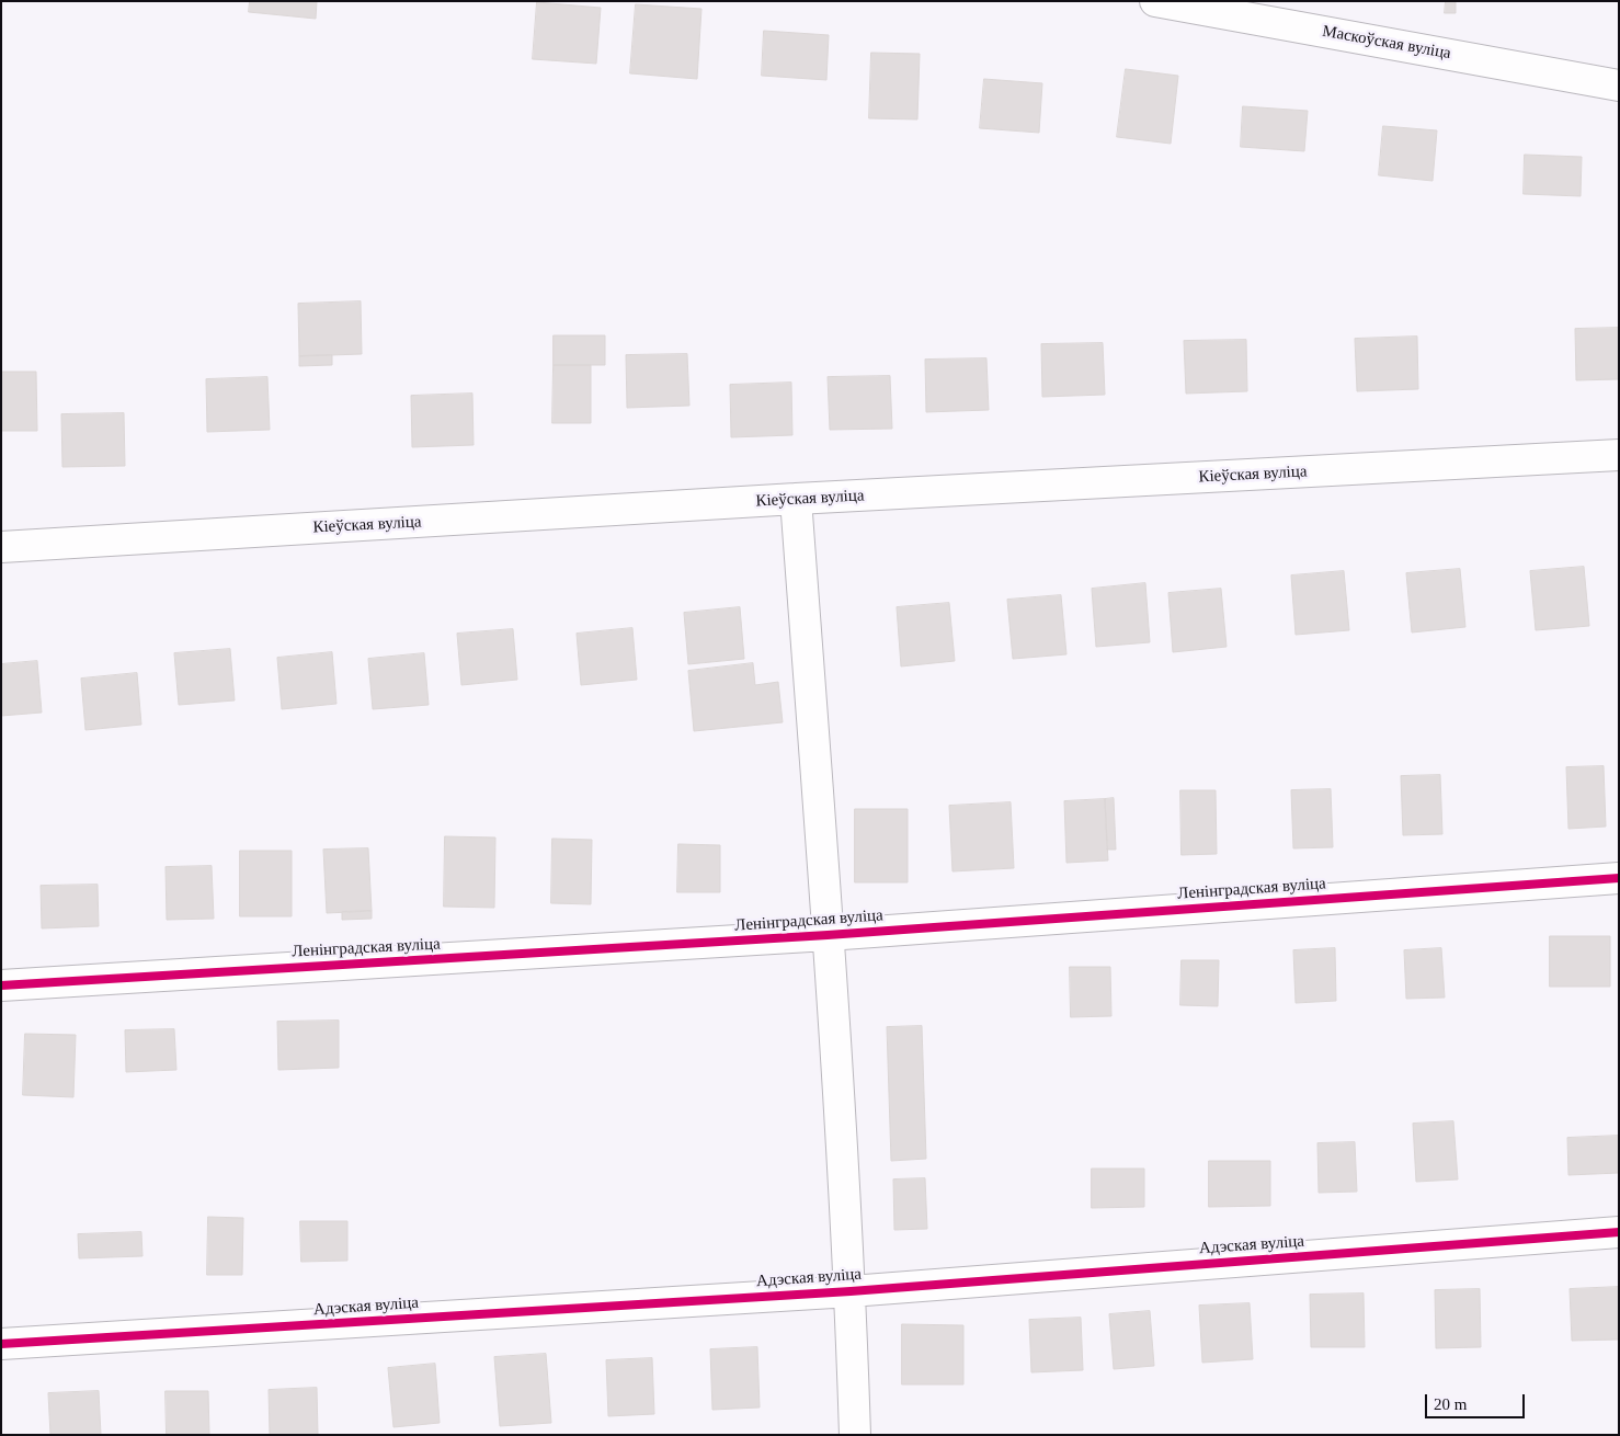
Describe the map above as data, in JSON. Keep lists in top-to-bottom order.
{
  "streets": {
    "street": [
      "Маскоўская вуліца",
      "Кіеўская вуліца",
      "Ленінградская вуліца",
      "Адэская вуліца"
    ]
  },
  "scale_bar": "20 m"
}
